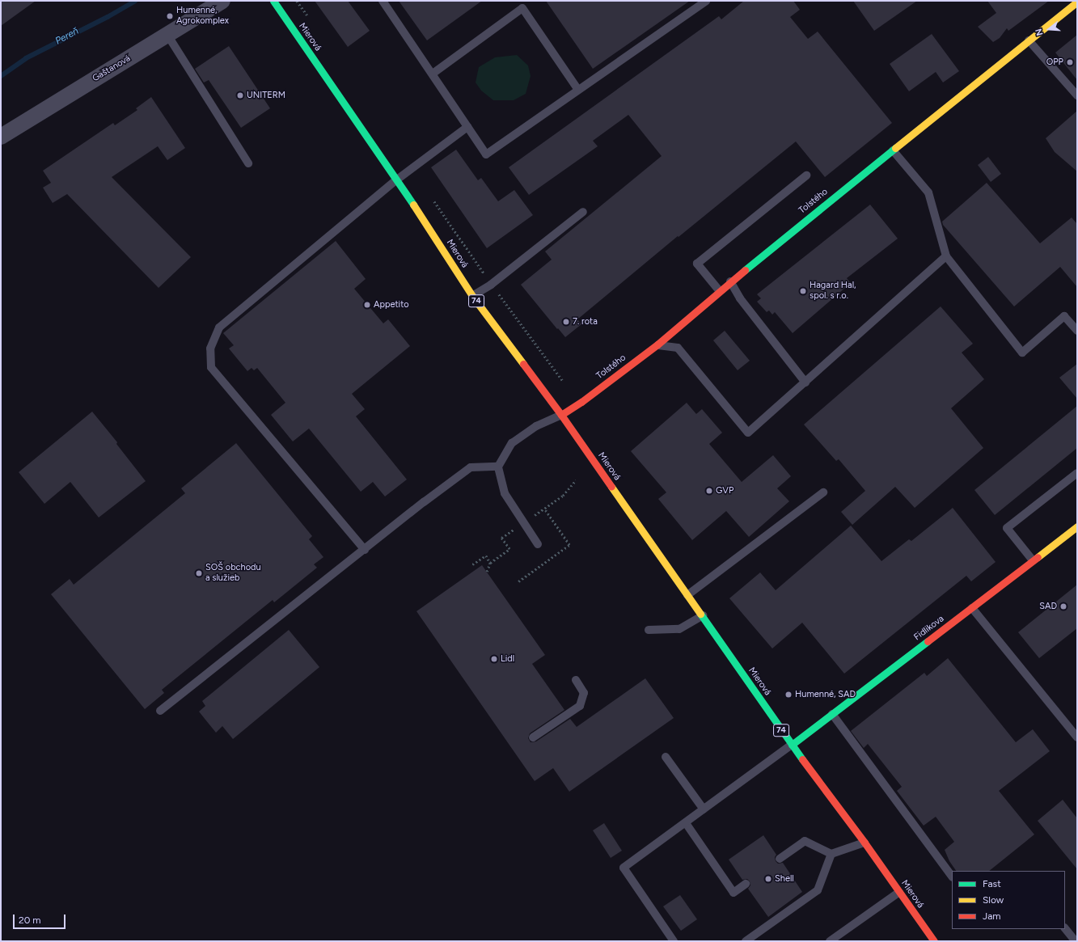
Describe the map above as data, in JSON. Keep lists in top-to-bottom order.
{
  "streets": {
    "main road": [
      "Mierová",
      "Tolstého",
      "74",
      "Fidlikova"
    ],
    "street": ["Gaštanová"]
  },
  "crossings": [
    ["Mierová", "Tolstého"],
    ["Mierová", "Fidlikova"]
  ],
  "water": ["Pereň"],
  "places": [
    "Humenné, Agrokomplex",
    "OPP",
    "UNITERM",
    "Hagard Hal, spol. s r.o.",
    "Appetito",
    "7. rota",
    "GVP",
    "SOŠ obchodu a služieb",
    "SAD",
    "Lidl",
    "Humenné, SAD",
    "Shell"
  ],
  "legend": ["Fast", "Slow", "Jam"],
  "scale_bar": "20 m",
  "north": "left"
}
